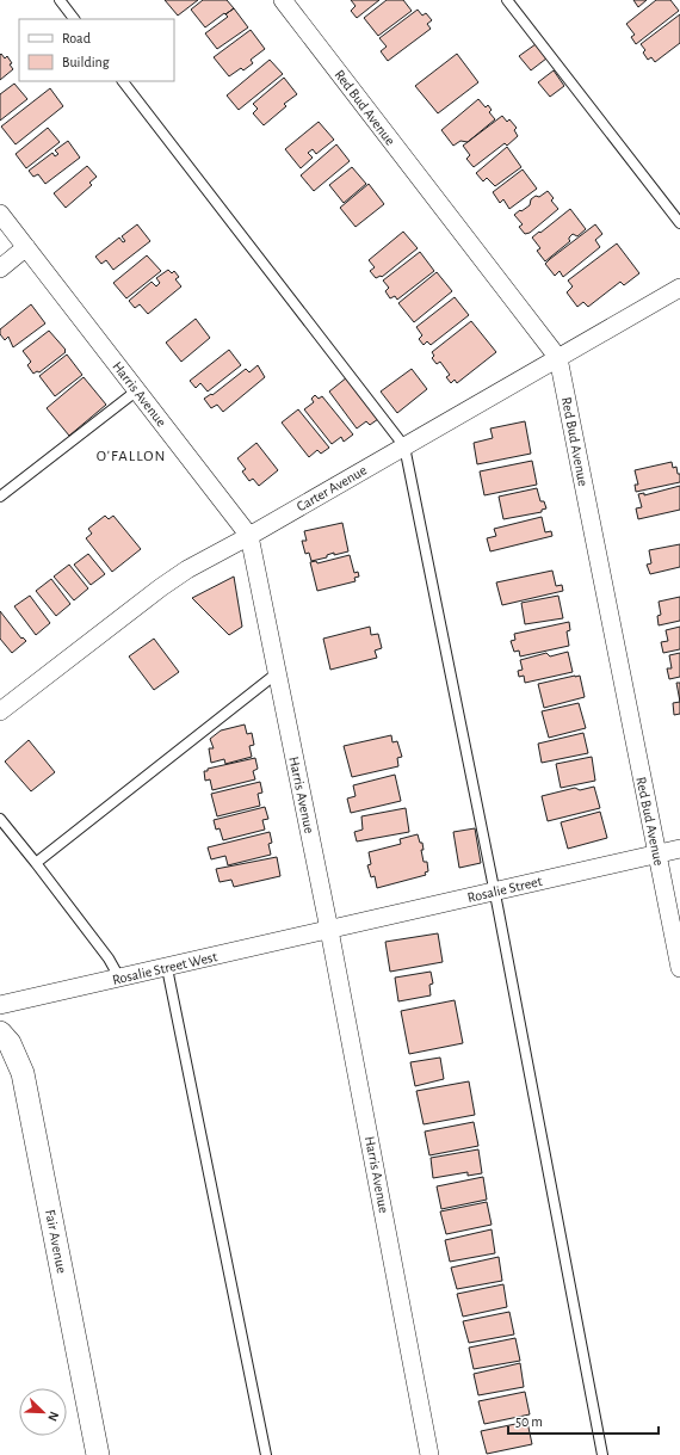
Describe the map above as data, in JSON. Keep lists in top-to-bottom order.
{
  "streets": {
    "street": [
      "Red Bud Avenue",
      "Harris Avenue",
      "Carter Avenue",
      "Rosalie Street",
      "Rosalie Street West",
      "Fair Avenue"
    ]
  },
  "crossings": [
    ["Red Bud Avenue", "Carter Avenue"],
    ["Red Bud Avenue", "Rosalie Street"],
    ["Harris Avenue", "Carter Avenue"],
    ["Harris Avenue", "Rosalie Street"],
    ["Harris Avenue", "Rosalie Street West"],
    ["Rosalie Street", "Rosalie Street West"]
  ],
  "districts": ["O'FALLON"],
  "legend": ["Road", "Building"],
  "scale_bar": "50 m",
  "north": "bottom right"
}
